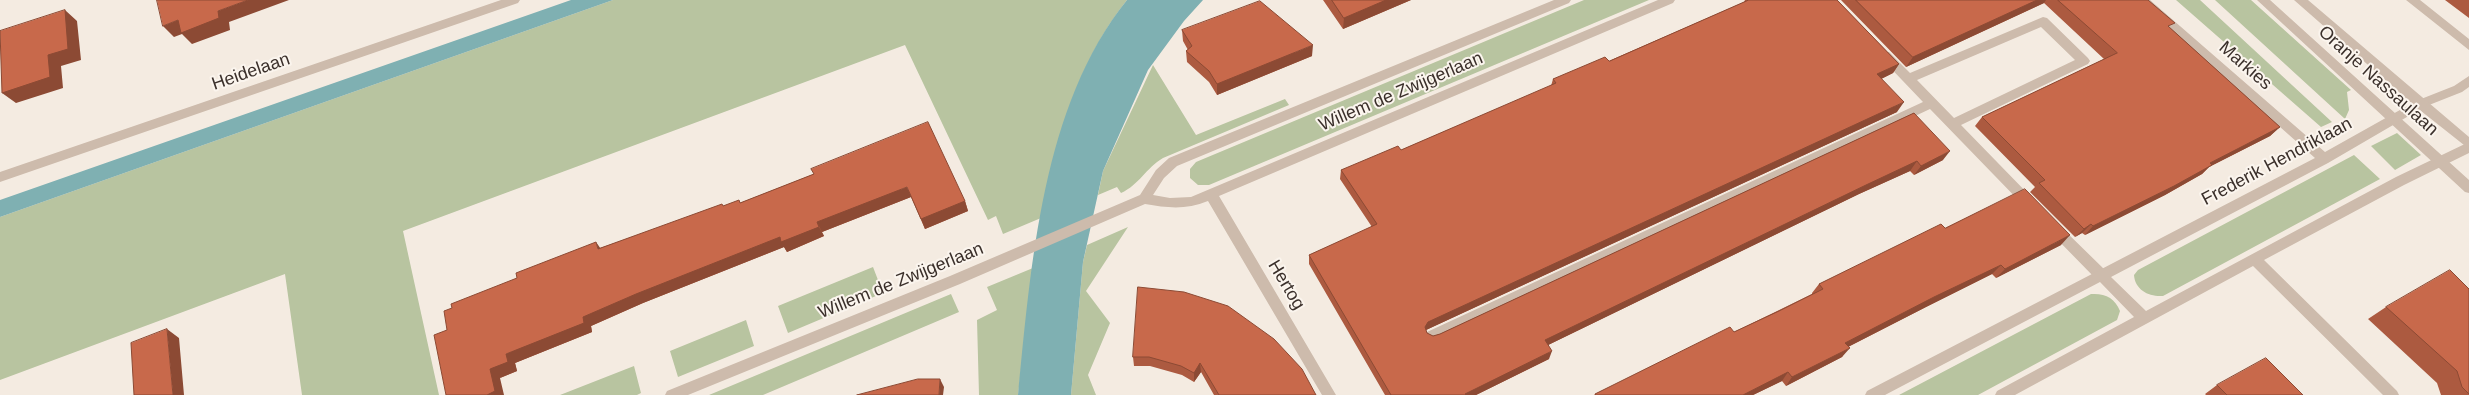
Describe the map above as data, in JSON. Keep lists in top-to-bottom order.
{
  "streets": {
    "street": [
      "Markies",
      "Heidelaan",
      "Oranje Nassaulaan",
      "Willem de Zwijgerlaan",
      "Frederik Hendriklaan",
      "Hertog"
    ]
  },
  "crossings": [
    ["Markies", "Frederik Hendriklaan"],
    ["Oranje Nassaulaan", "Frederik Hendriklaan"],
    ["Willem de Zwijgerlaan", "Hertog"]
  ]
}
